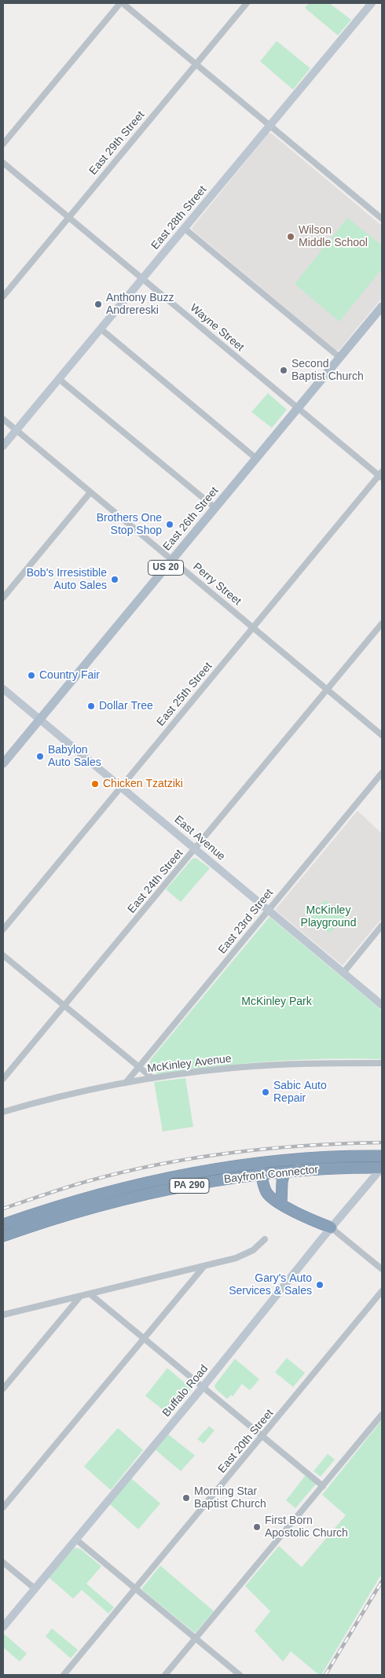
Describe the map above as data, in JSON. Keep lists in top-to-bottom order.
{
  "streets": {
    "highway": ["Bayfront Connector", "PA 290"],
    "main road": ["East 26th Street", "US 20"],
    "street": [
      "East 29th Street",
      "East 28th Street",
      "Wayne Street",
      "Perry Street",
      "East 25th Street",
      "East Avenue",
      "East 24th Street",
      "East 23rd Street",
      "McKinley Avenue",
      "Buffalo Road",
      "East 20th Street"
    ]
  },
  "crossings": [
    ["East 29th Street", "Wayne Street"],
    ["East 28th Street", "Wayne Street"],
    ["East 28th Street", "Perry Street"],
    ["Wayne Street", "East 26th Street"],
    ["Wayne Street", "East 25th Street"],
    ["East 26th Street", "Perry Street"],
    ["East 26th Street", "East Avenue"],
    ["Perry Street", "East 25th Street"],
    ["Perry Street", "East 24th Street"],
    ["East 25th Street", "East Avenue"],
    ["East Avenue", "East 24th Street"],
    ["East Avenue", "East 23rd Street"],
    ["East 23rd Street", "McKinley Avenue"],
    ["Bayfront Connector", "Buffalo Road"]
  ],
  "parks": ["McKinley Playground", "McKinley Park"],
  "places": [
    "Wilson Middle School",
    "Anthony Buzz Andrereski",
    "Second Baptist Church",
    "Brothers One Stop Shop",
    "Bob's Irresistible Auto Sales",
    "Country Fair",
    "Dollar Tree",
    "Babylon Auto Sales",
    "Chicken Tzatziki",
    "Sabic Auto Repair",
    "Gary's Auto Services & Sales",
    "Morning Star Baptist Church",
    "First Born Apostolic Church"
  ]
}
